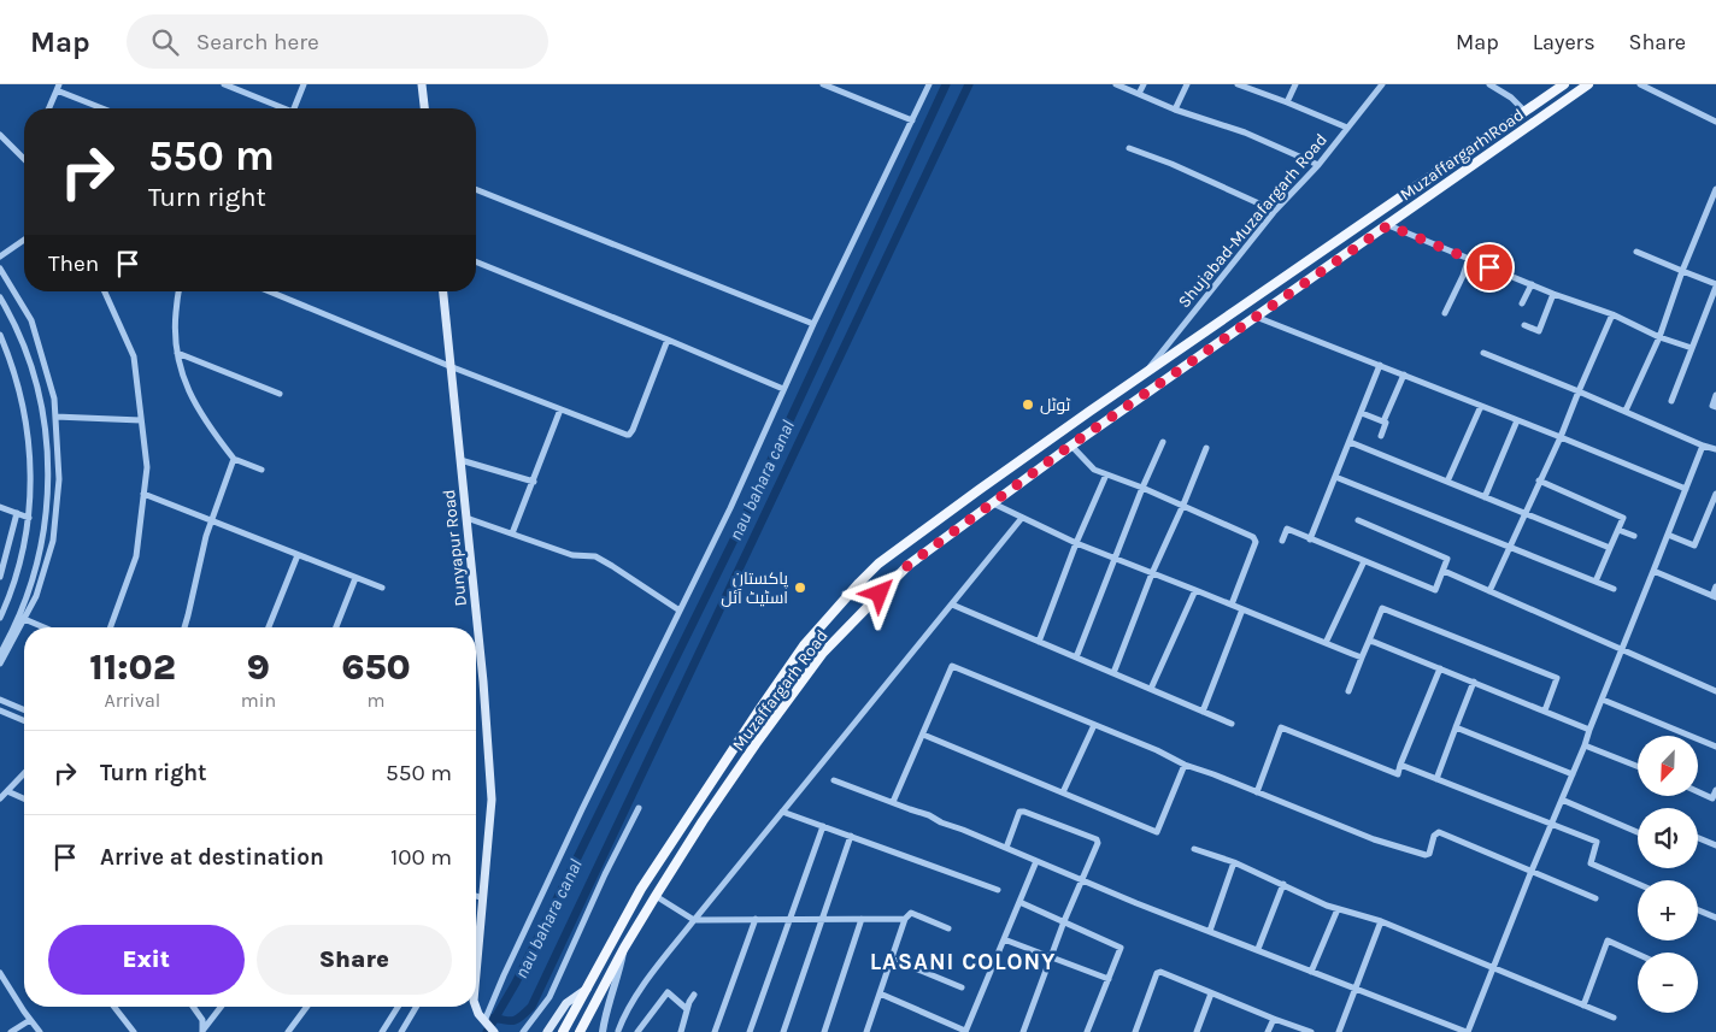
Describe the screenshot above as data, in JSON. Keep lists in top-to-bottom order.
{
  "streets": {
    "main road": ["Muzaffargarh Road", "Dunyapur Road"],
    "street": ["Shujabad-Muzafargarh Road"]
  },
  "crossings": [
    ["Muzaffargarh Road", "Shujabad-Muzafargarh Road"]
  ],
  "districts": ["LASANI COLONY"],
  "water": ["nau bahara canal"],
  "places": ["ٹوٹل", "پاکستان اسٹیٹ آئل"],
  "north": "bottom left",
  "page": {
    "header": "Map",
    "search": "Search here",
    "nav": ["Map", "Layers", "Share"],
    "turn": ["550 m", "Turn right"],
    "then": "Then",
    "eta": [
      "11:02",
      "Arrival",
      "9",
      "min",
      "650",
      "m"
    ],
    "list": [
      {
        "name": "Turn right",
        "value": "550 m"
      },
      {
        "name": "Arrive at destination",
        "value": "100 m"
      }
    ],
    "map_buttons": ["+", "−"],
    "buttons": ["Exit", "Share"]
  }
}
